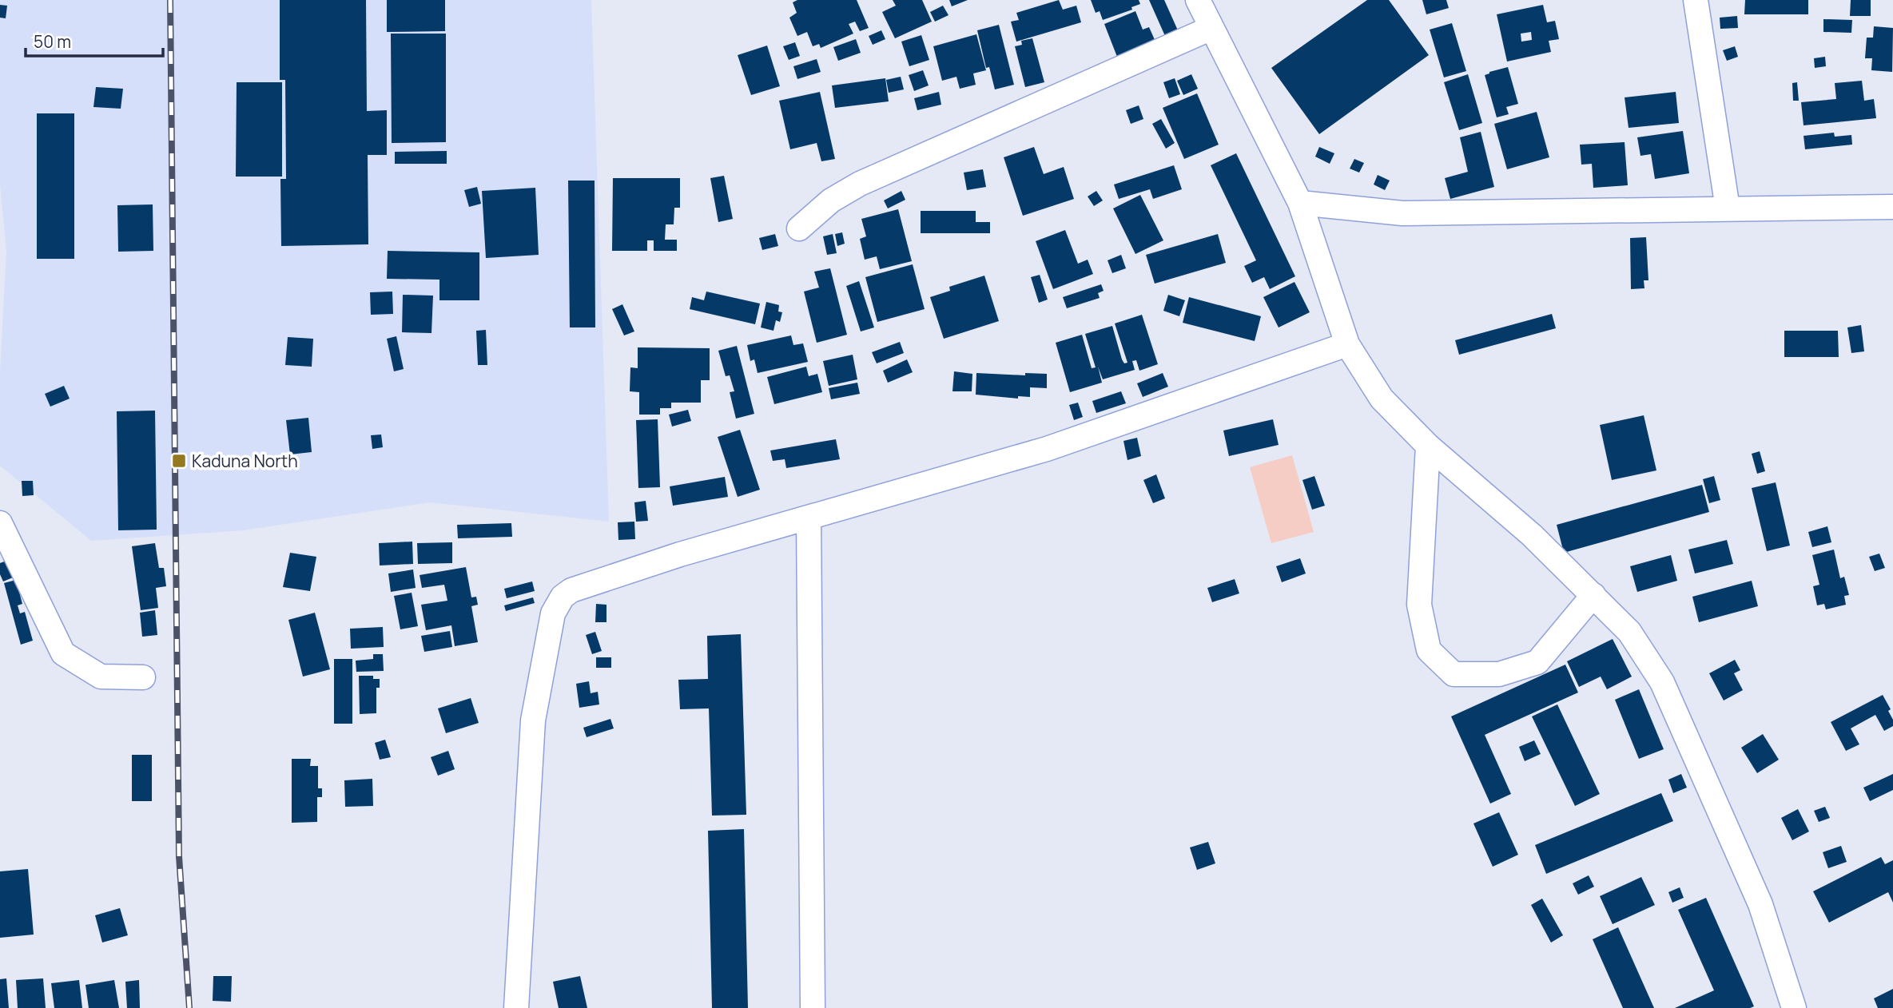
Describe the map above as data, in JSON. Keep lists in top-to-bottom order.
{
  "places": {
    "transit": ["Kaduna North"]
  },
  "scale_bar": "50 m"
}
